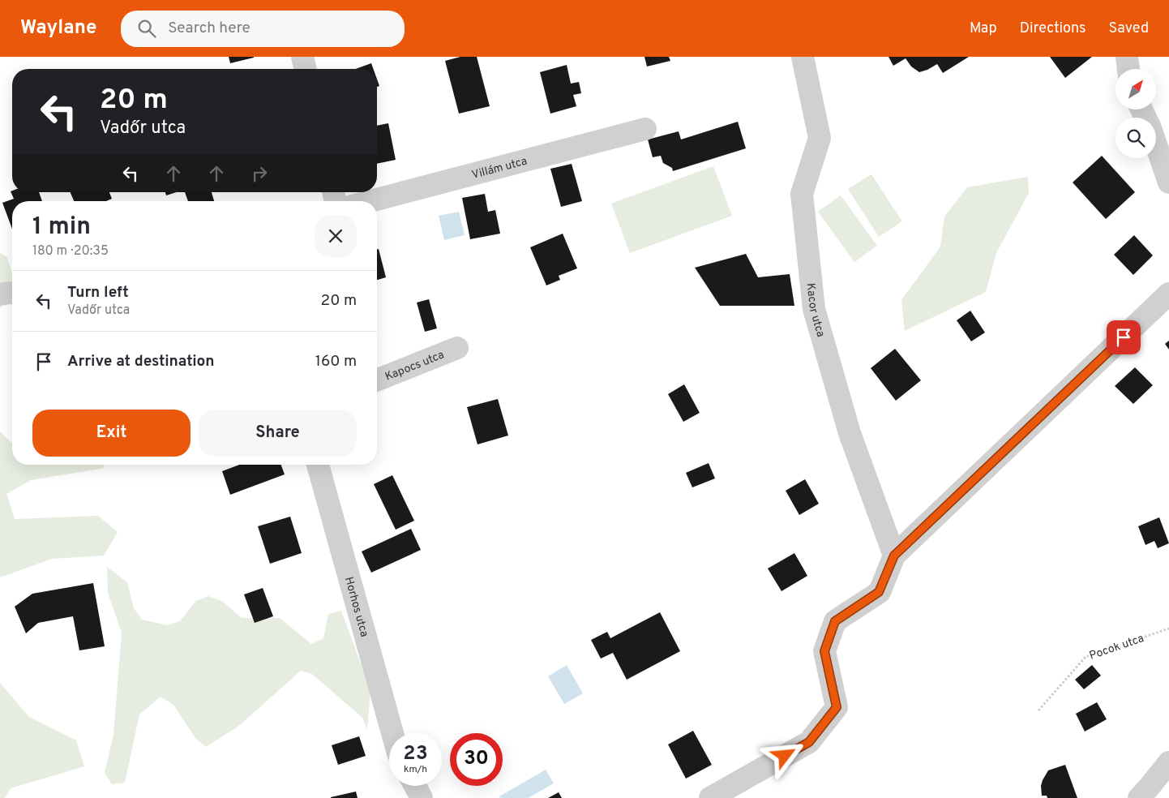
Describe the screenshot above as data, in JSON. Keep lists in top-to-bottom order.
{
  "streets": {
    "street": [
      "Villám utca",
      "Kacor utca",
      "Kapocs utca",
      "Horhos utca"
    ],
    "path": ["Pocok utca"]
  },
  "north": "top right",
  "page": {
    "header": "Waylane",
    "search": "Search here",
    "nav": ["Map", "Directions", "Saved"],
    "turn": ["20 m", "Vadőr utca"],
    "heading": ["1 min", "180 m · 20:35"],
    "list": [
      {
        "name": "Turn left",
        "note": "Vadőr utca",
        "value": "20 m"
      },
      {
        "name": "Arrive at destination",
        "value": "160 m"
      }
    ],
    "buttons": ["Exit", "Share"],
    "speed": "23 km/h",
    "limit": "30"
  }
}
